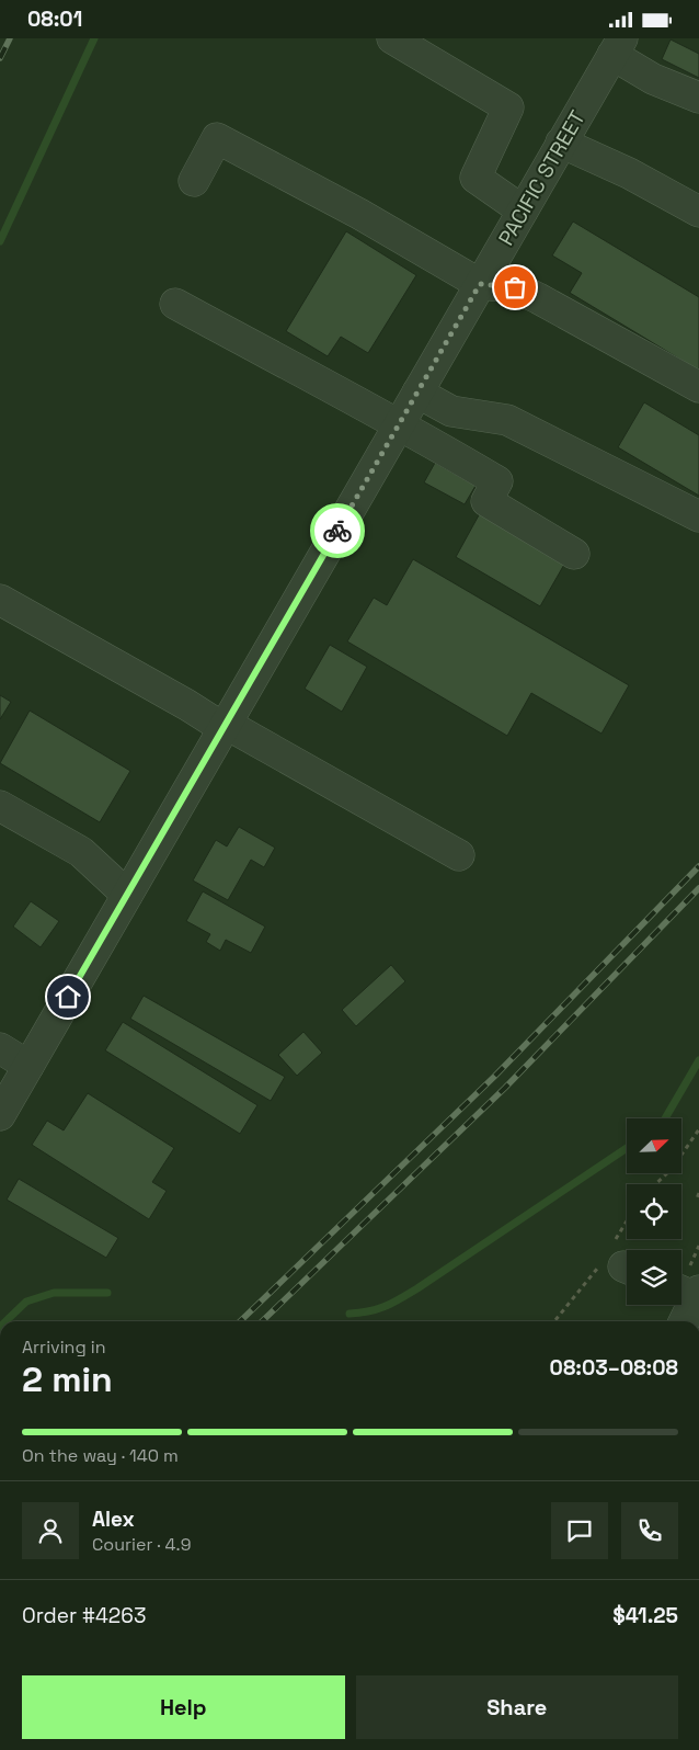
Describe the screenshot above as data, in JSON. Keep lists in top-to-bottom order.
{
  "streets": {
    "street": ["PACIFIC STREET"]
  },
  "north": "top right",
  "page": {
    "status": "08:01",
    "heading": ["2 min", "Arriving in", "08:03–08:08"],
    "panel": [
      "Alex",
      "Courier · 4.9",
      "Order #4263",
      "$41.25"
    ],
    "bar": "On the way · 140 m",
    "buttons": ["Help", "Share"]
  }
}
